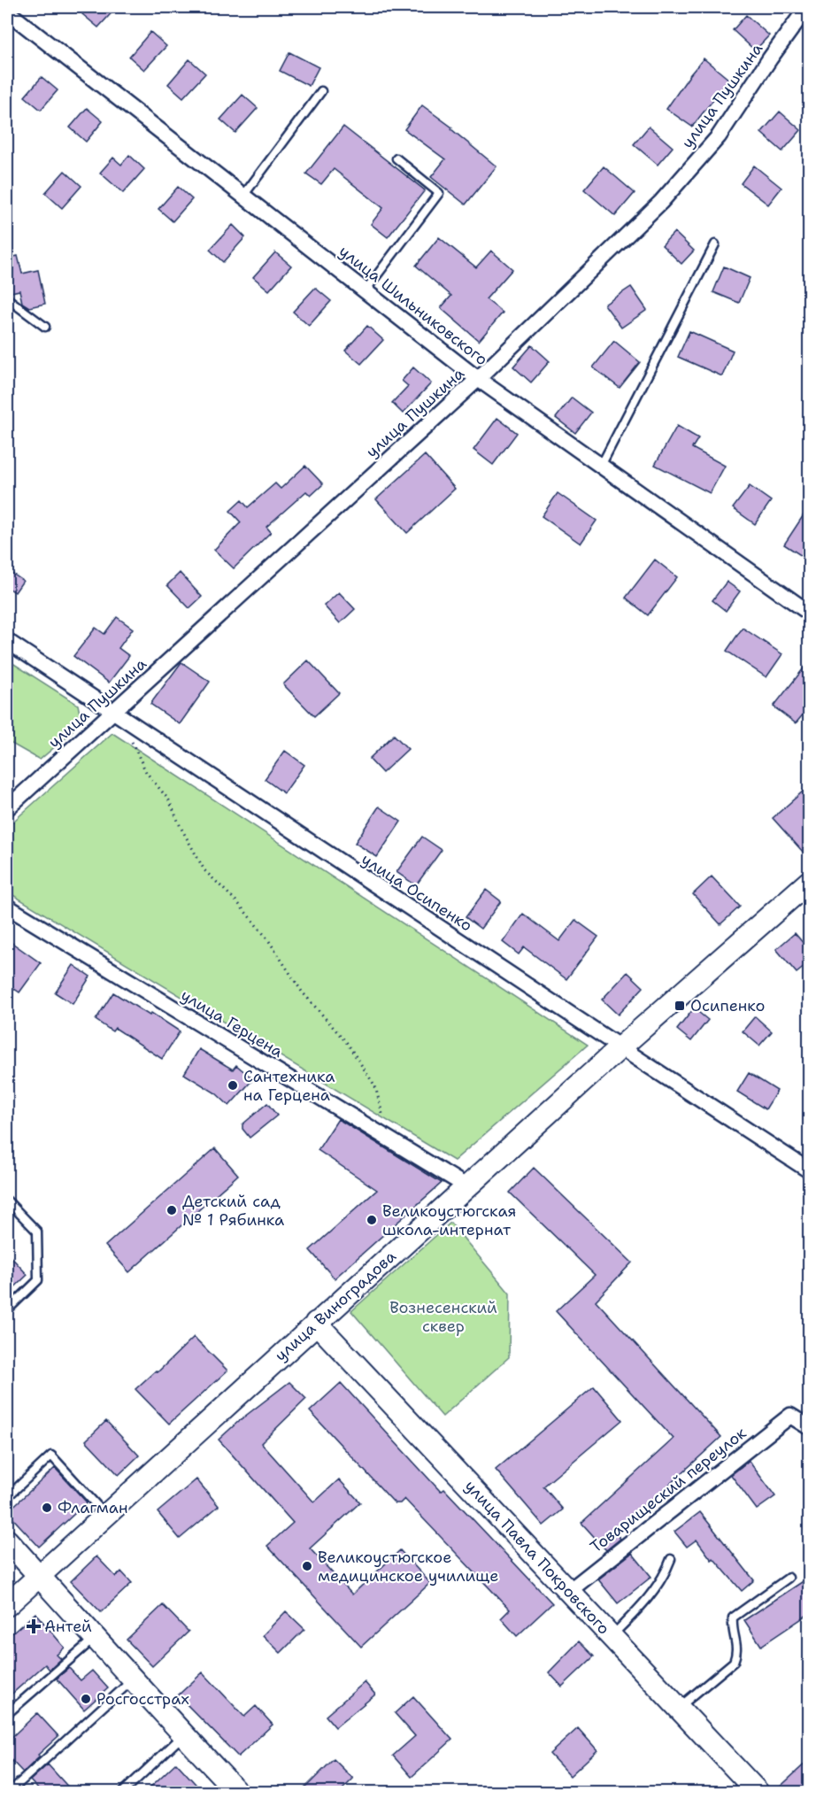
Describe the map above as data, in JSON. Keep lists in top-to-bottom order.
{
  "streets": {
    "street": [
      "улица Пушкина",
      "улица Шильниковского",
      "улица Осипенко",
      "улица Герцена",
      "улица Виноградова",
      "Товарищеский переулок",
      "улица Павла Покровского"
    ]
  },
  "crossings": [
    ["улица Пушкина", "улица Шильниковского"],
    ["улица Пушкина", "улица Осипенко"],
    ["улица Осипенко", "улица Виноградова"],
    ["улица Герцена", "улица Виноградова"],
    ["улица Виноградова", "улица Павла Покровского"],
    ["Товарищеский переулок", "улица Павла Покровского"]
  ],
  "parks": ["Вознесенский сквер"],
  "places": {
    "transit": ["Осипенко"],
    "other": [
      "Сантехника на Герцена",
      "Детский сад № 1 Рябинка",
      "Великоустюгская школа-интернат",
      "Флагман",
      "Великоустюгское медицинское училище",
      "Росгосстрах"
    ],
    "health": ["Антей"]
  }
}
